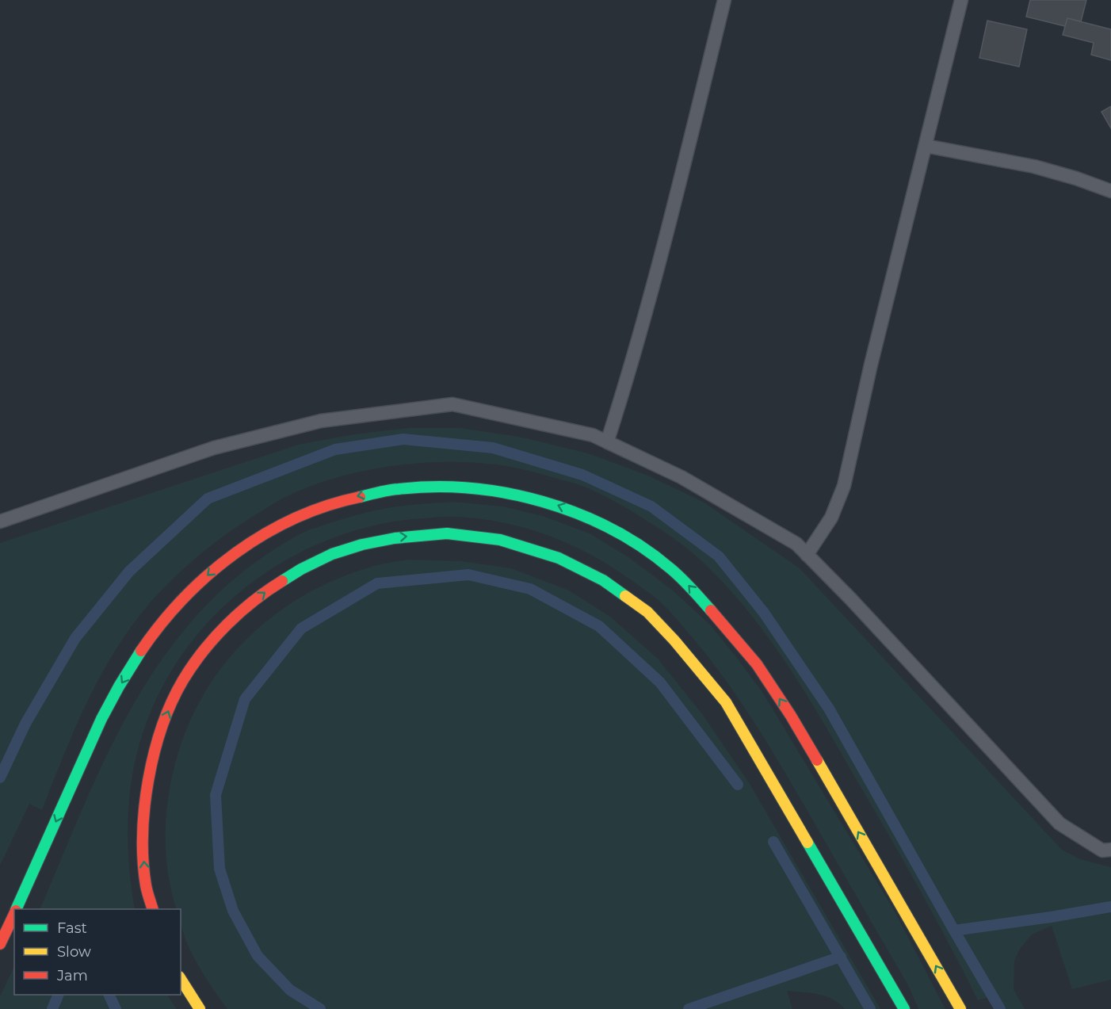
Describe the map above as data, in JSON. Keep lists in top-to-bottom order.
{
  "legend": ["Fast", "Slow", "Jam"]
}
